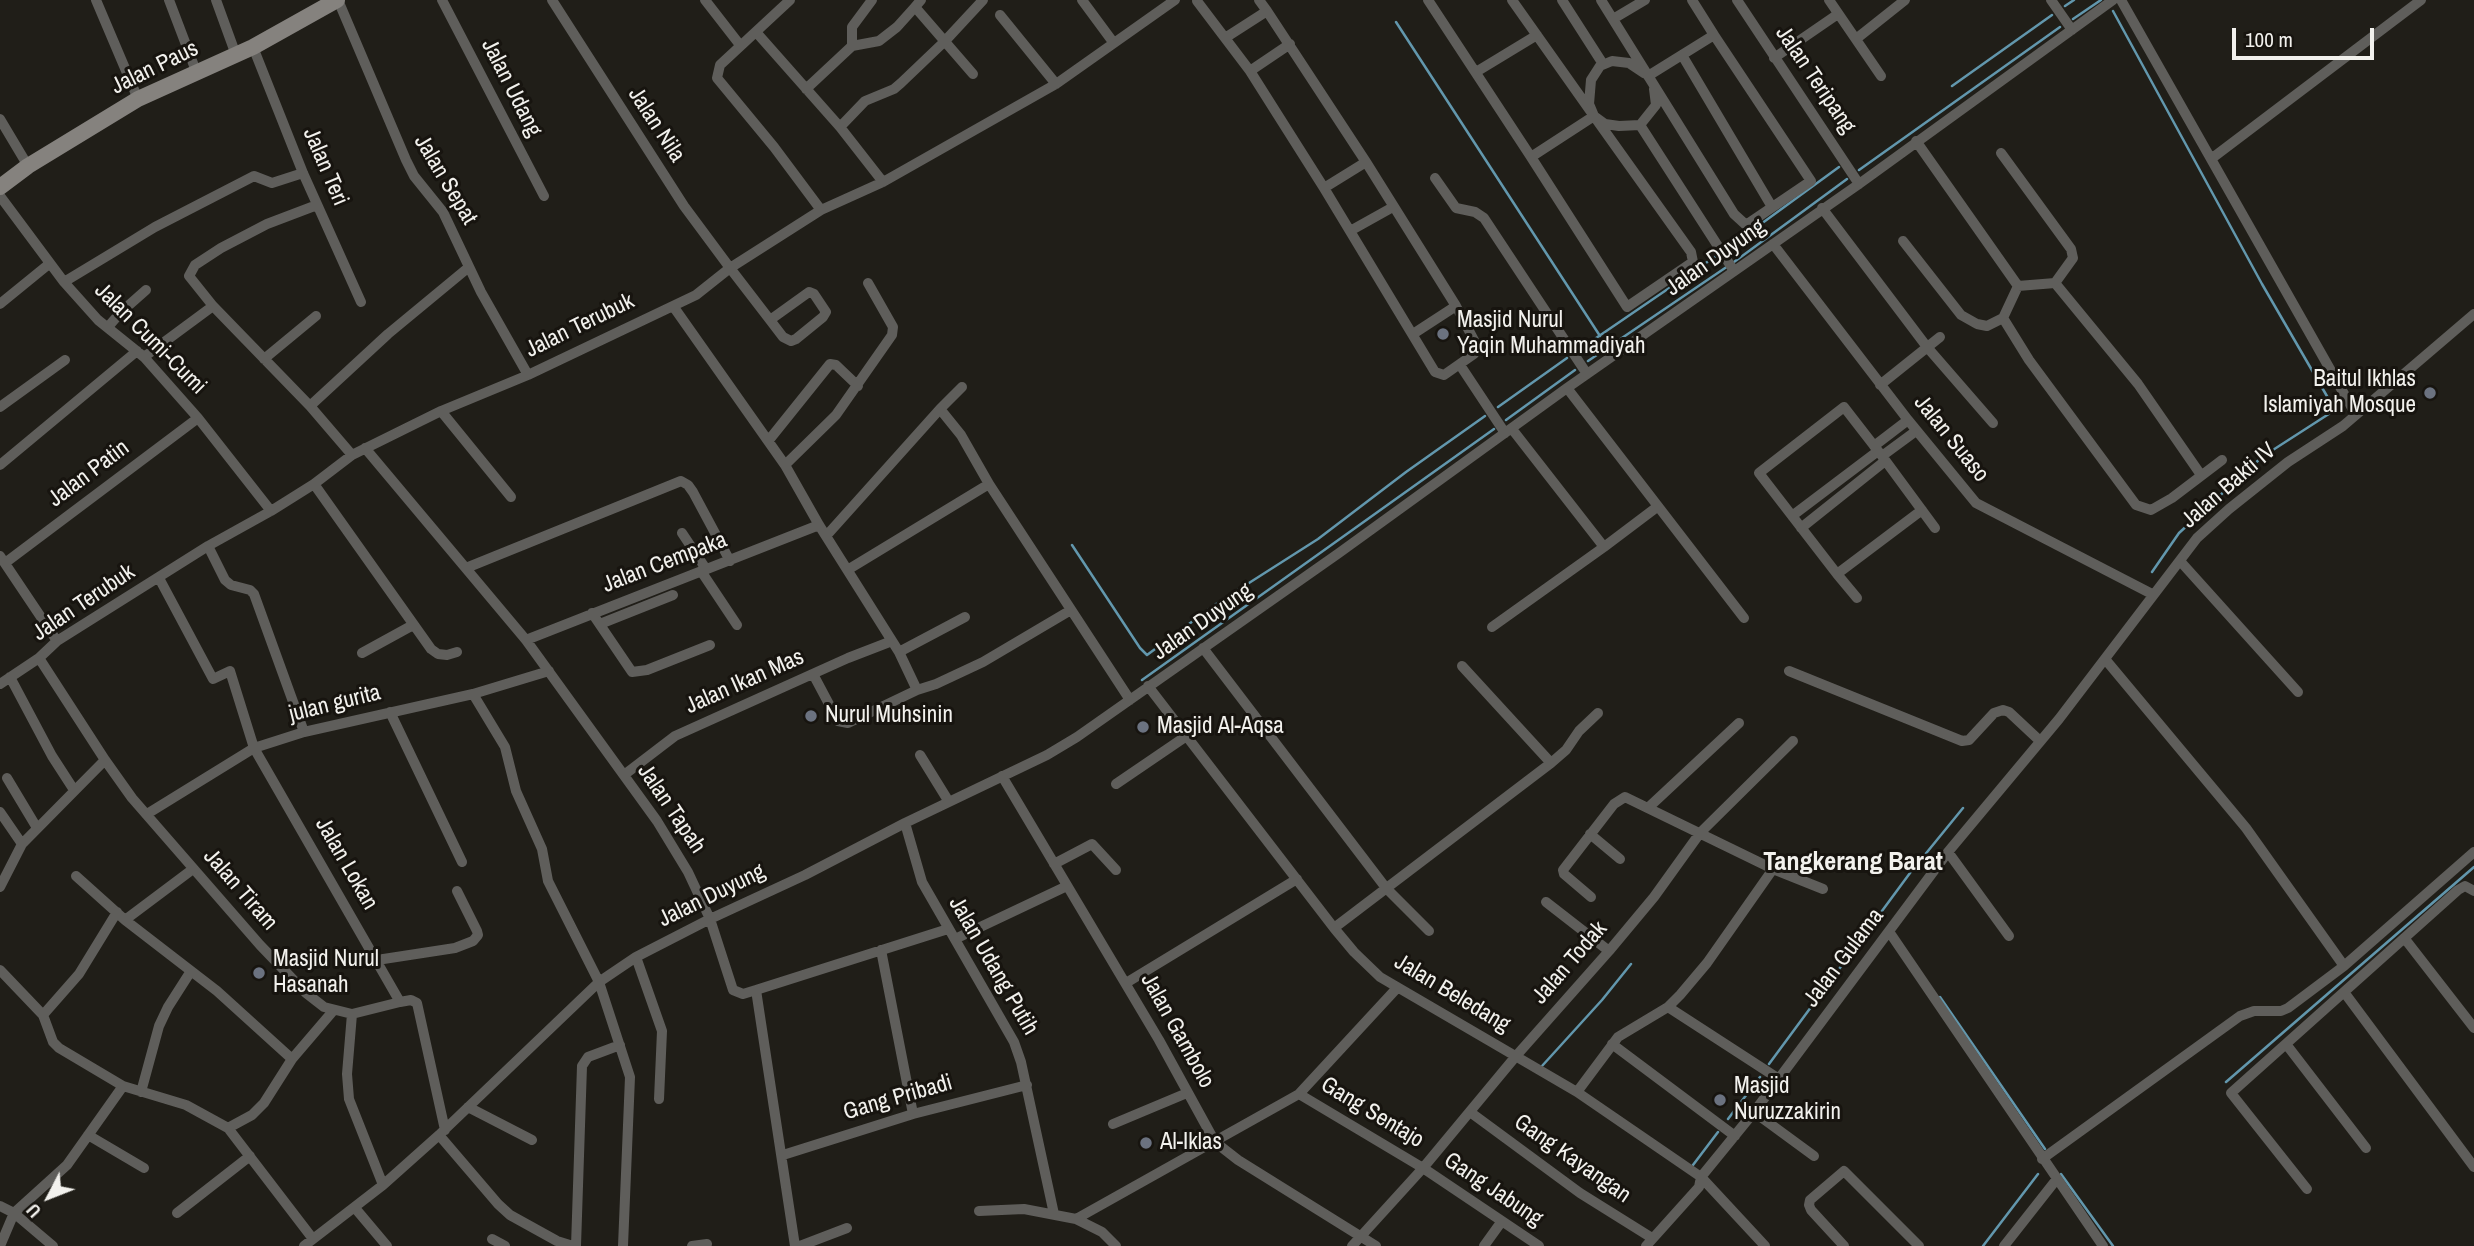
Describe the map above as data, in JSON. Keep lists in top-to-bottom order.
{
  "streets": {
    "main road": ["Jalan Paus"],
    "street": [
      "Jalan Teripang",
      "Jalan Udang",
      "Jalan Nila",
      "Jalan Teri",
      "Jalan Sepat",
      "Jalan Duyung",
      "Jalan Terubuk",
      "Jalan Cumi-Cumi",
      "Jalan Suaso",
      "Jalan Patin",
      "Jalan Bakti IV",
      "Jalan Cempaka",
      "Jalan Ikan Mas",
      "julan gurita",
      "Jalan Tapah",
      "Jalan Lokan",
      "Jalan Tiram",
      "Jalan Gulama",
      "Jalan Todak",
      "Jalan Udang Putih",
      "Jalan Beledang",
      "Jalan Gambolo",
      "Gang Pribadi",
      "Gang Sentajo",
      "Gang Kayangan",
      "Gang Jabung"
    ]
  },
  "crossings": [
    ["Jalan Paus", "Jalan Teri"],
    ["Jalan Paus", "Jalan Sepat"],
    ["Jalan Teripang", "Jalan Duyung"],
    ["Jalan Nila", "Jalan Terubuk"],
    ["Jalan Sepat", "Jalan Terubuk"],
    ["Jalan Duyung", "Jalan Suaso"],
    ["Jalan Duyung", "Jalan Tapah"],
    ["Jalan Duyung", "Jalan Udang Putih"],
    ["Jalan Duyung", "Jalan Beledang"],
    ["Jalan Duyung", "Jalan Gambolo"],
    ["Jalan Terubuk", "Jalan Cumi-Cumi"],
    ["Jalan Terubuk", "Jalan Tapah"],
    ["Jalan Terubuk", "Jalan Lokan"],
    ["Jalan Terubuk", "Jalan Tiram"],
    ["Jalan Cumi-Cumi", "Jalan Patin"],
    ["Jalan Suaso", "Jalan Bakti IV"],
    ["Jalan Suaso", "Jalan Gulama"],
    ["Jalan Bakti IV", "Jalan Gulama"],
    ["Jalan Cempaka", "Jalan Tapah"],
    ["Jalan Ikan Mas", "Jalan Tapah"],
    ["julan gurita", "Jalan Tapah"],
    ["julan gurita", "Jalan Lokan"],
    ["julan gurita", "Jalan Tiram"],
    ["Jalan Gulama", "Jalan Beledang"],
    ["Jalan Gulama", "Gang Kayangan"],
    ["Jalan Todak", "Jalan Beledang"],
    ["Jalan Todak", "Jalan Gambolo"],
    ["Jalan Todak", "Gang Sentajo"],
    ["Jalan Todak", "Gang Kayangan"],
    ["Jalan Todak", "Gang Jabung"],
    ["Jalan Udang Putih", "Gang Pribadi"],
    ["Gang Sentajo", "Gang Jabung"]
  ],
  "districts": ["Tangkerang Barat"],
  "places": [
    "Masjid Nurul Yaqin Muhammadiyah",
    "Baitul Ikhlas Islamiyah Mosque",
    "Nurul Muhsinin",
    "Masjid Al-Aqsa",
    "Masjid Nurul Hasanah",
    "Masjid Nuruzzakirin",
    "Al-Iklas"
  ],
  "scale_bar": "100 m",
  "north": "bottom left"
}
